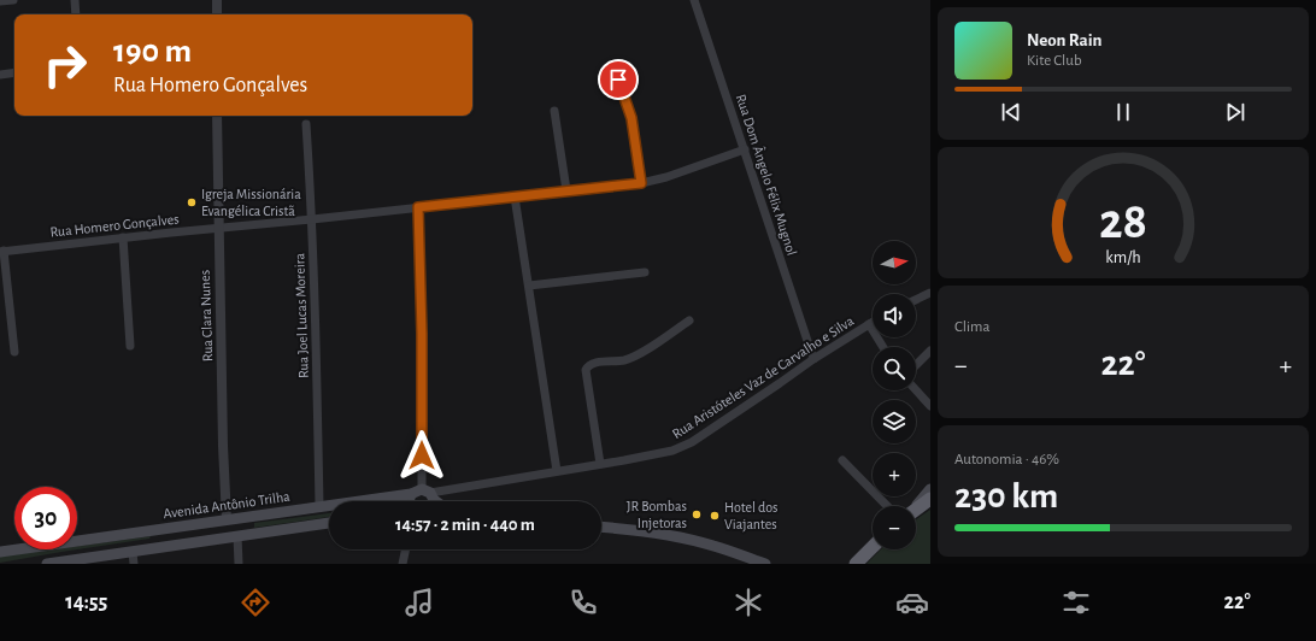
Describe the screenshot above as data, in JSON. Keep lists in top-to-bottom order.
{
  "streets": {
    "main road": ["Avenida Antônio Trilha"],
    "street": [
      "Rua Dom Ângelo Félix Mugnol",
      "Rua Homero Gonçalves",
      "Rua Clara Nunes",
      "Rua Joel Lucas Moreira",
      "Rua Aristóteles Vaz de Carvalho e Silva"
    ]
  },
  "crossings": [
    ["Rua Dom Ângelo Félix Mugnol", "Rua Homero Gonçalves"],
    ["Rua Dom Ângelo Félix Mugnol", "Rua Aristóteles Vaz de Carvalho e Silva"],
    ["Rua Homero Gonçalves", "Rua Clara Nunes"],
    ["Rua Homero Gonçalves", "Rua Joel Lucas Moreira"],
    ["Rua Clara Nunes", "Avenida Antônio Trilha"],
    ["Rua Joel Lucas Moreira", "Avenida Antônio Trilha"],
    ["Rua Aristóteles Vaz de Carvalho e Silva", "Avenida Antônio Trilha"]
  ],
  "places": ["Igreja Missionária Evangélica Cristã", "JR Bombas Injetoras", "Hotel dos Viajantes"],
  "north": "right",
  "page": {
    "turn": ["190 m", "Rua Homero Gonçalves"],
    "song": ["Neon Rain", "Kite Club"],
    "map_buttons": ["+", "−"],
    "tile": [
      "Clima",
      ["Autonomia · 46%", "230 km"]
    ],
    "heat": ["−", "22°", "+"],
    "limit": "30",
    "trip": "14:57 · 2 min · 440 m",
    "tabs": ["14:55", "22°"],
    "gauge": ["28", "km/h"]
  }
}
